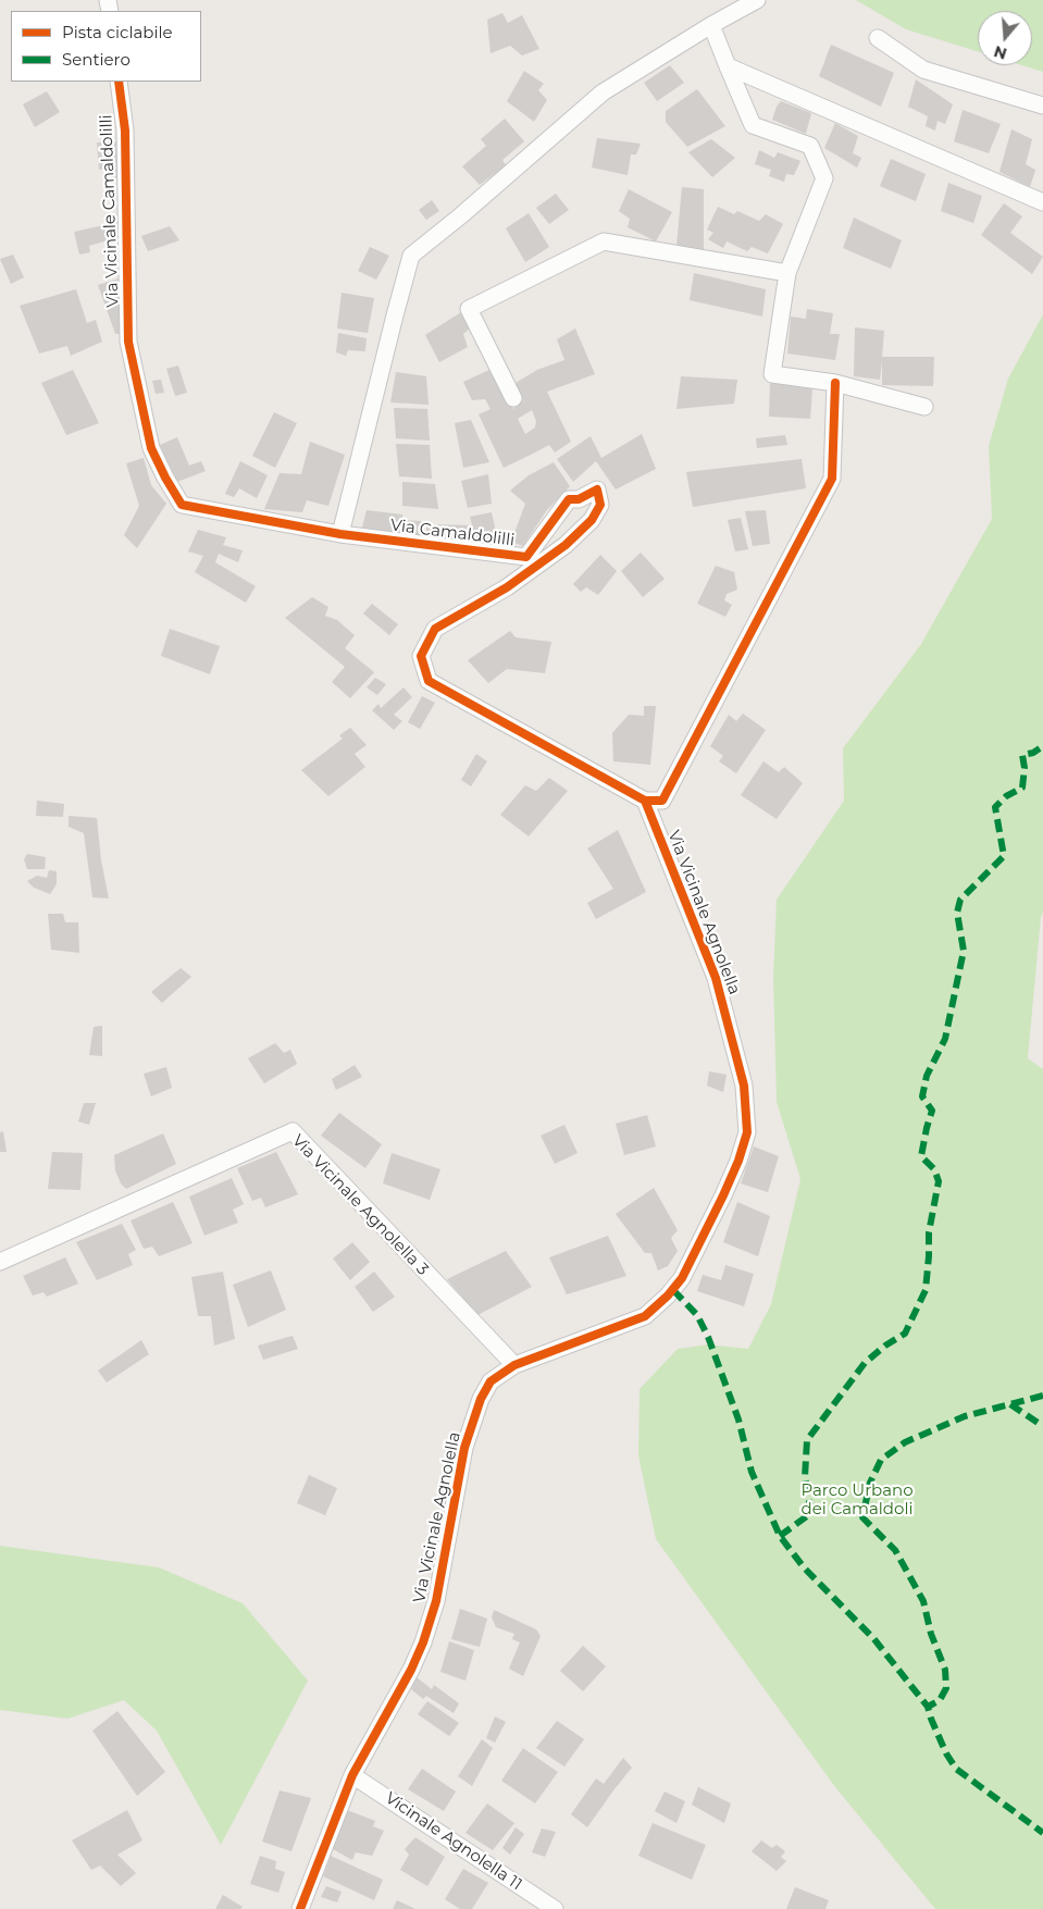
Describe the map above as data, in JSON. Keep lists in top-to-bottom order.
{
  "streets": {
    "street": [
      "Via Vicinale Camaldolilli",
      "Via Camaldolilli",
      "Via Vicinale Agnolella",
      "Via Vicinale Agnolella 3",
      "Vicinale Agnolella 11"
    ]
  },
  "crossings": [
    ["Via Vicinale Camaldolilli", "Via Camaldolilli"],
    ["Via Camaldolilli", "Via Vicinale Agnolella"],
    ["Via Vicinale Agnolella", "Via Vicinale Agnolella 3"],
    ["Via Vicinale Agnolella", "Vicinale Agnolella 11"]
  ],
  "parks": ["Parco Urbano dei Camaldoli"],
  "legend": ["Pista ciclabile", "Sentiero"],
  "north": "bottom"
}
